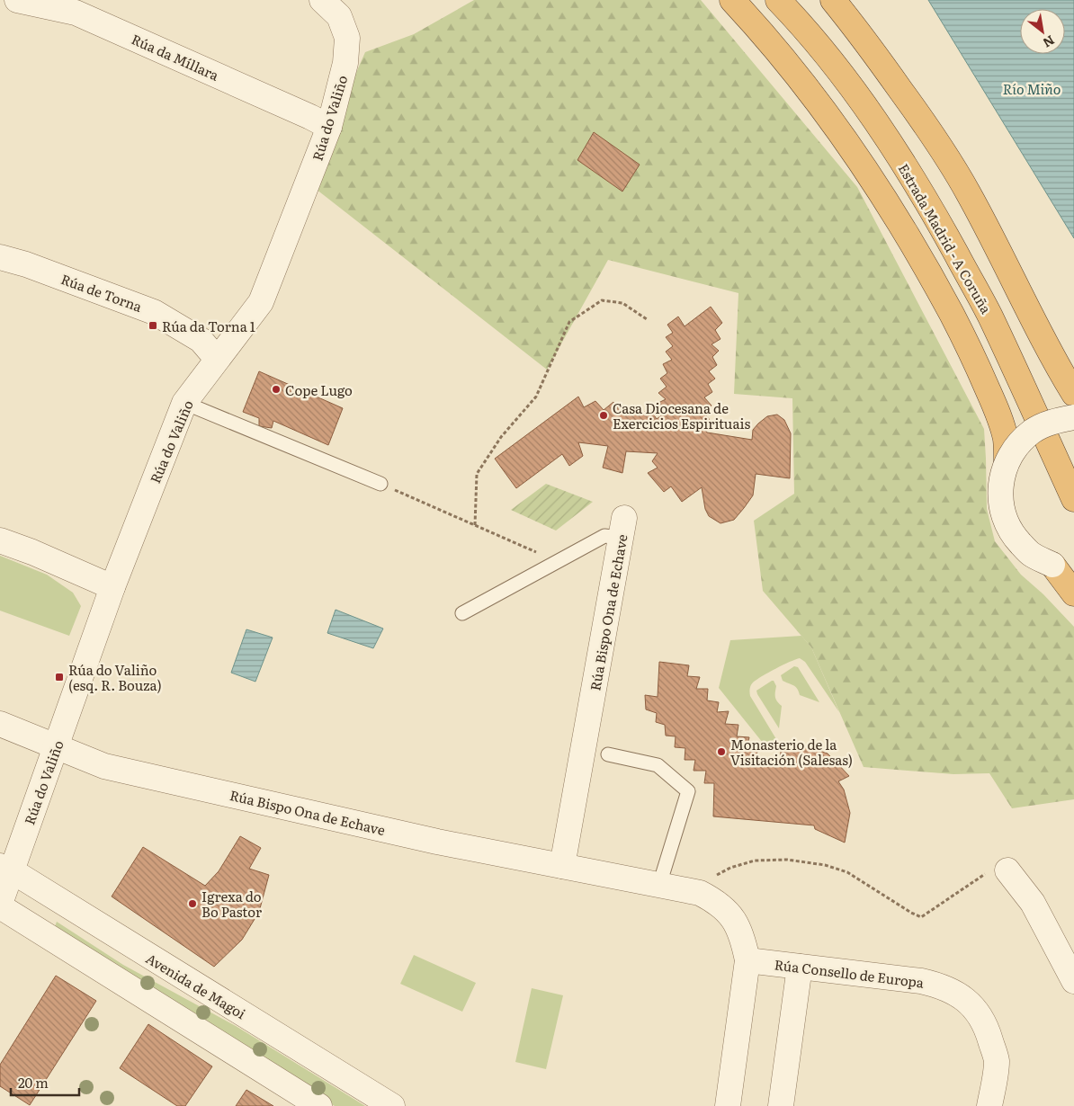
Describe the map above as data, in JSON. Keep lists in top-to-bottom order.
{
  "streets": {
    "highway": ["Estrada Madrid - A Coruña"],
    "street": [
      "Rúa da Míllara",
      "Rúa do Valiño",
      "Rúa de Torna",
      "Rúa Bispo Ona de Echave",
      "Rúa Consello de Europa",
      "Avenida de Magoi"
    ]
  },
  "crossings": [
    ["Rúa da Míllara", "Rúa do Valiño"],
    ["Rúa do Valiño", "Rúa de Torna"],
    ["Rúa do Valiño", "Rúa Bispo Ona de Echave"],
    ["Rúa do Valiño", "Avenida de Magoi"],
    ["Rúa Bispo Ona de Echave", "Rúa Consello de Europa"]
  ],
  "water": ["Río Miño"],
  "places": {
    "transit": ["Rúa da Torna 1", "Rúa do Valiño (esq. R. Bouza)"],
    "other": [
      "Cope Lugo",
      "Casa Diocesana de Exercicios Espirituais",
      "Monasterio de la Visitación (Salesas)",
      "Igrexa do Bo Pastor"
    ]
  },
  "scale_bar": "20 m",
  "north": "bottom right"
}
